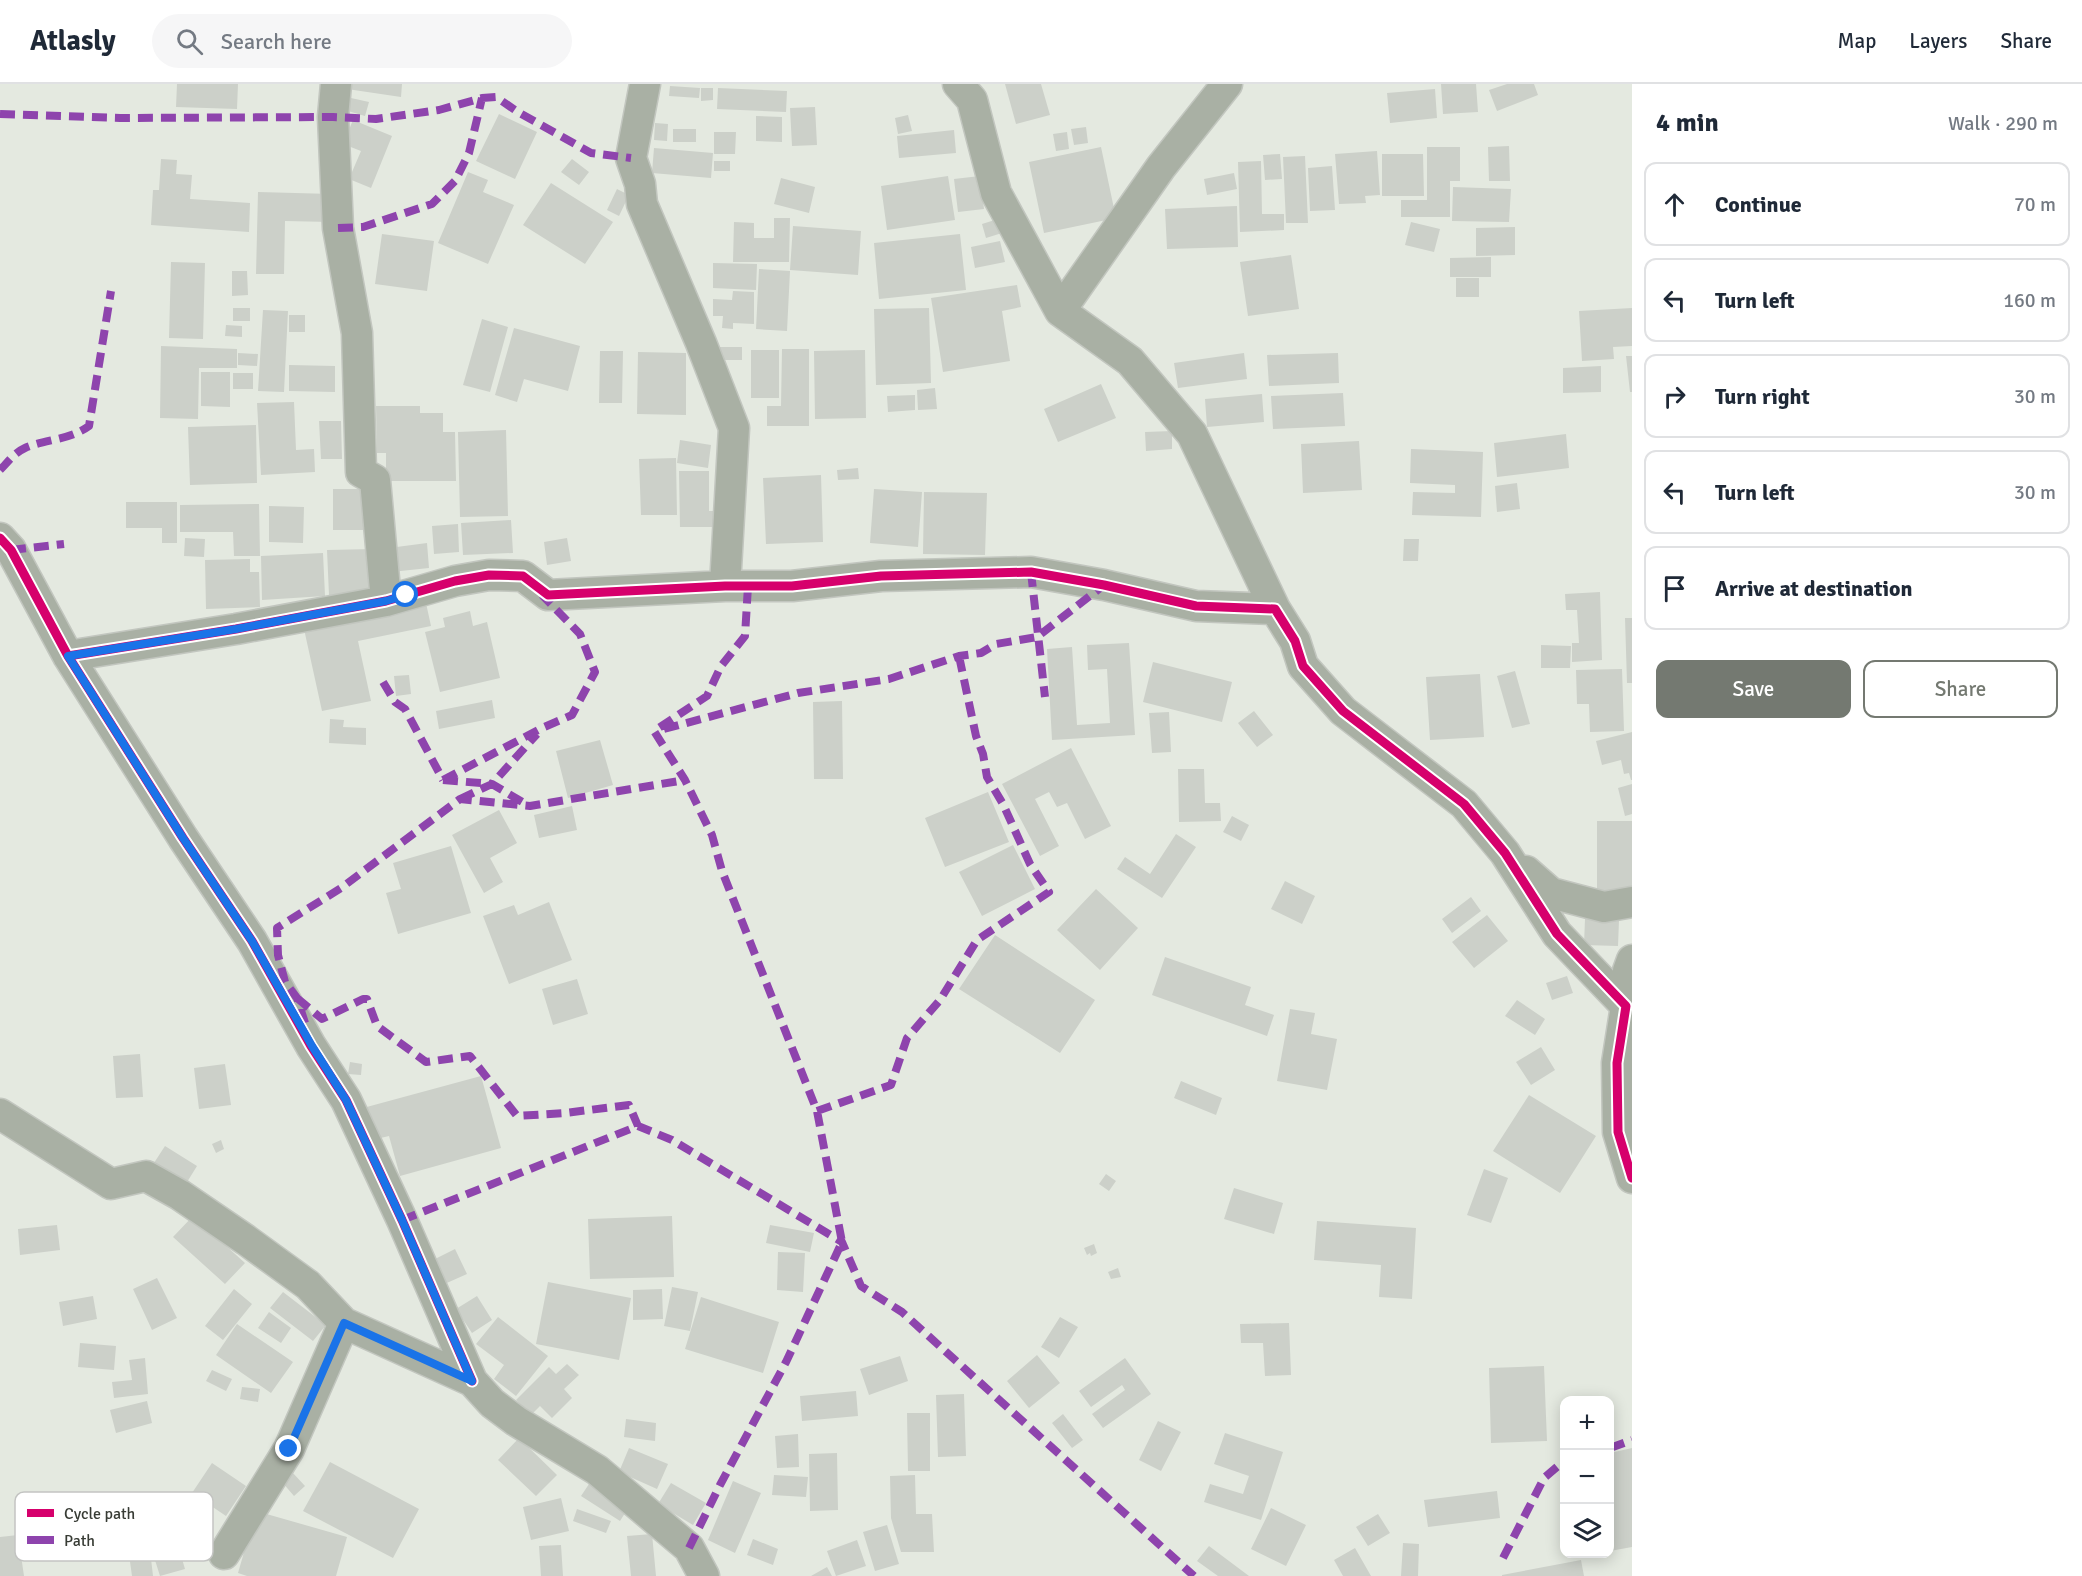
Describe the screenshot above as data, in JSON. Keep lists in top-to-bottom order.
{
  "legend": ["Cycle path", "Path"],
  "page": {
    "header": "Atlasly",
    "search": "Search here",
    "nav": ["Map", "Layers", "Share"],
    "heading": ["4 min", "Walk · 290 m"],
    "list": [
      ["Continue", "70 m"],
      ["Turn left", "160 m"],
      ["Turn right", "30 m"],
      ["Turn left", "30 m"],
      "Arrive at destination"
    ],
    "buttons": ["Save", "Share"],
    "map_buttons": ["+", "−"]
  }
}
